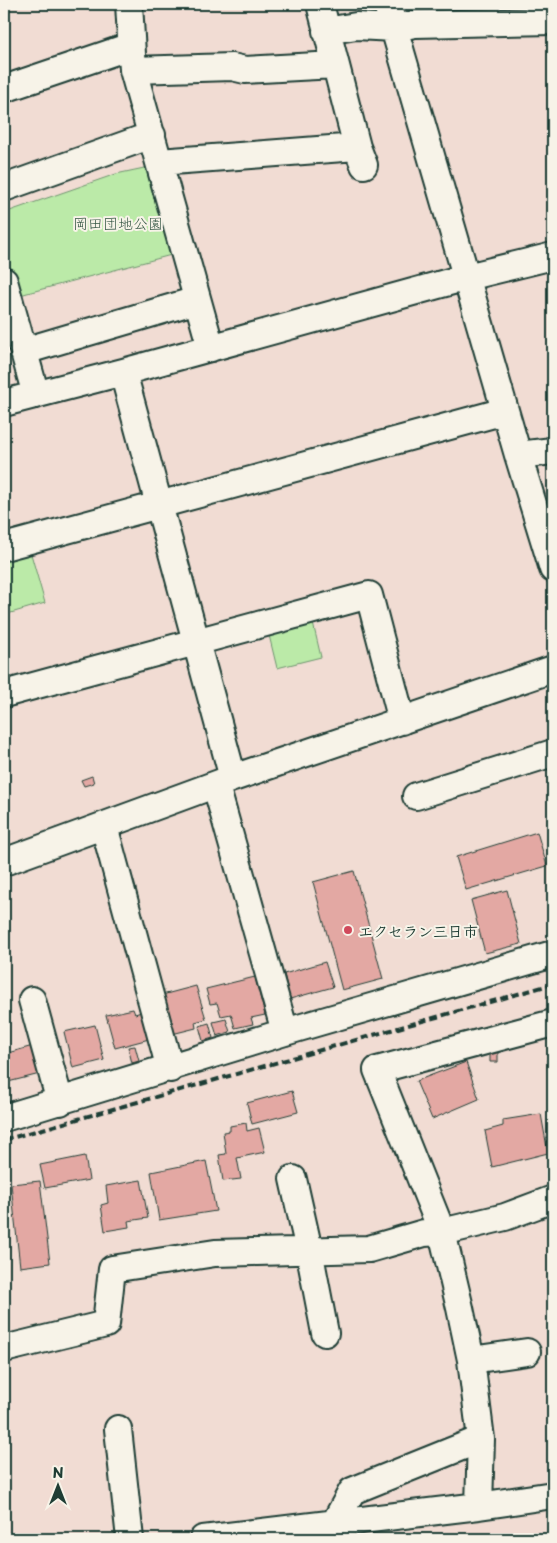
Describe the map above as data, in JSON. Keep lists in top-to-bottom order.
{
  "parks": ["岡田団地公園"],
  "places": ["エクセラン三日市"],
  "north": "top"
}
